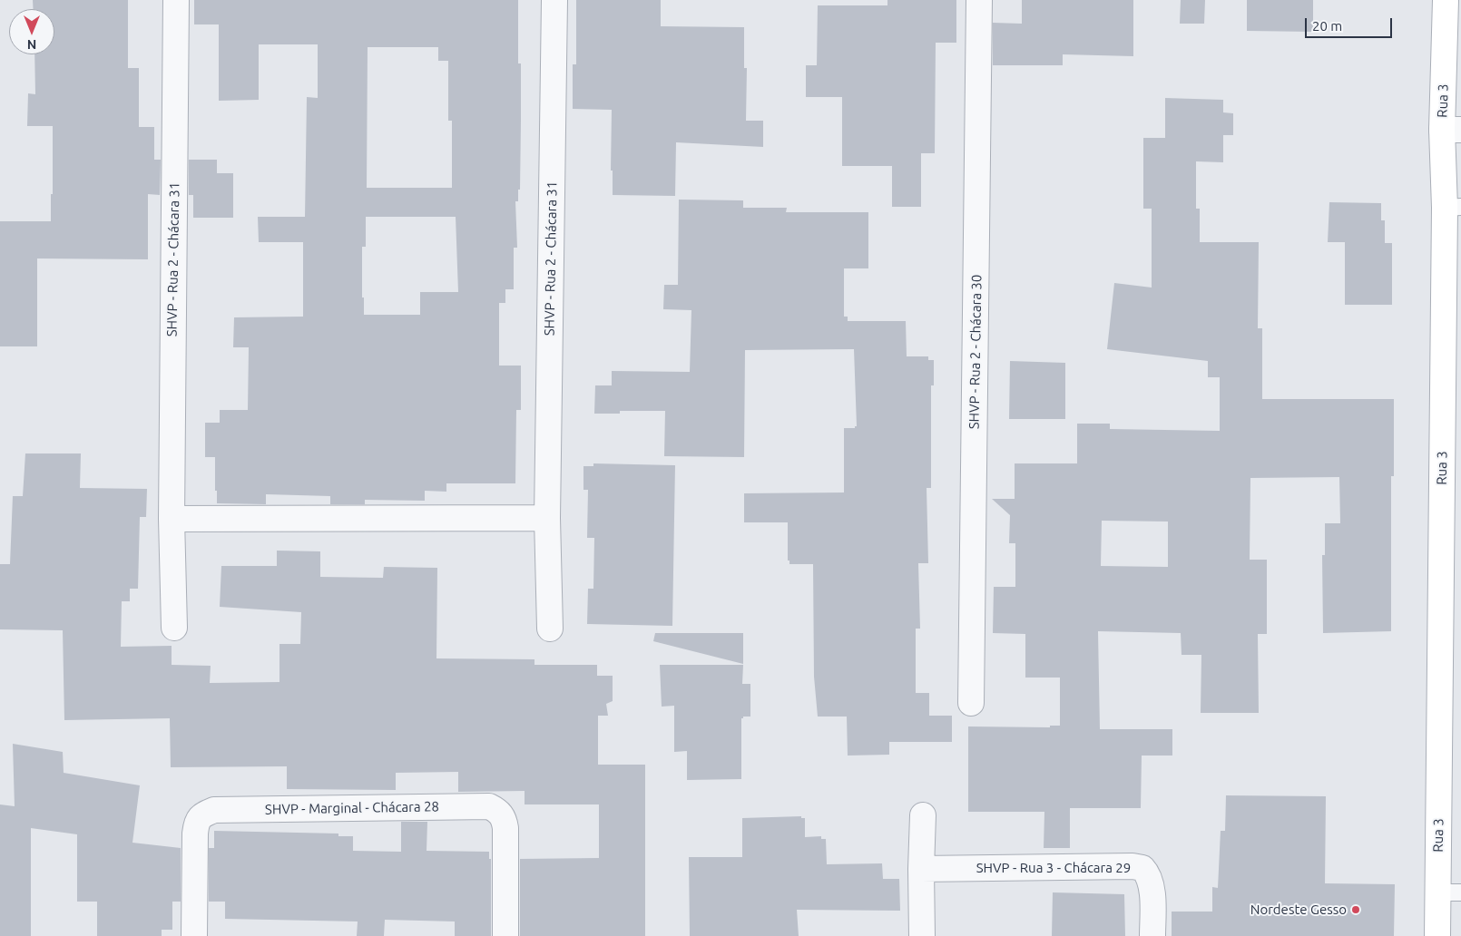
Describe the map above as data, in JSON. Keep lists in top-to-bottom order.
{
  "streets": {
    "main road": ["Rua 3"],
    "street": [
      "SHVP - Rua 2 - Chácara 31",
      "SHVP - Rua 2 - Chácara 30",
      "SHVP - Marginal - Chácara 28",
      "SHVP - Rua 3 - Chácara 29"
    ]
  },
  "places": ["Nordeste Gesso"],
  "scale_bar": "20 m",
  "north": "bottom"
}
